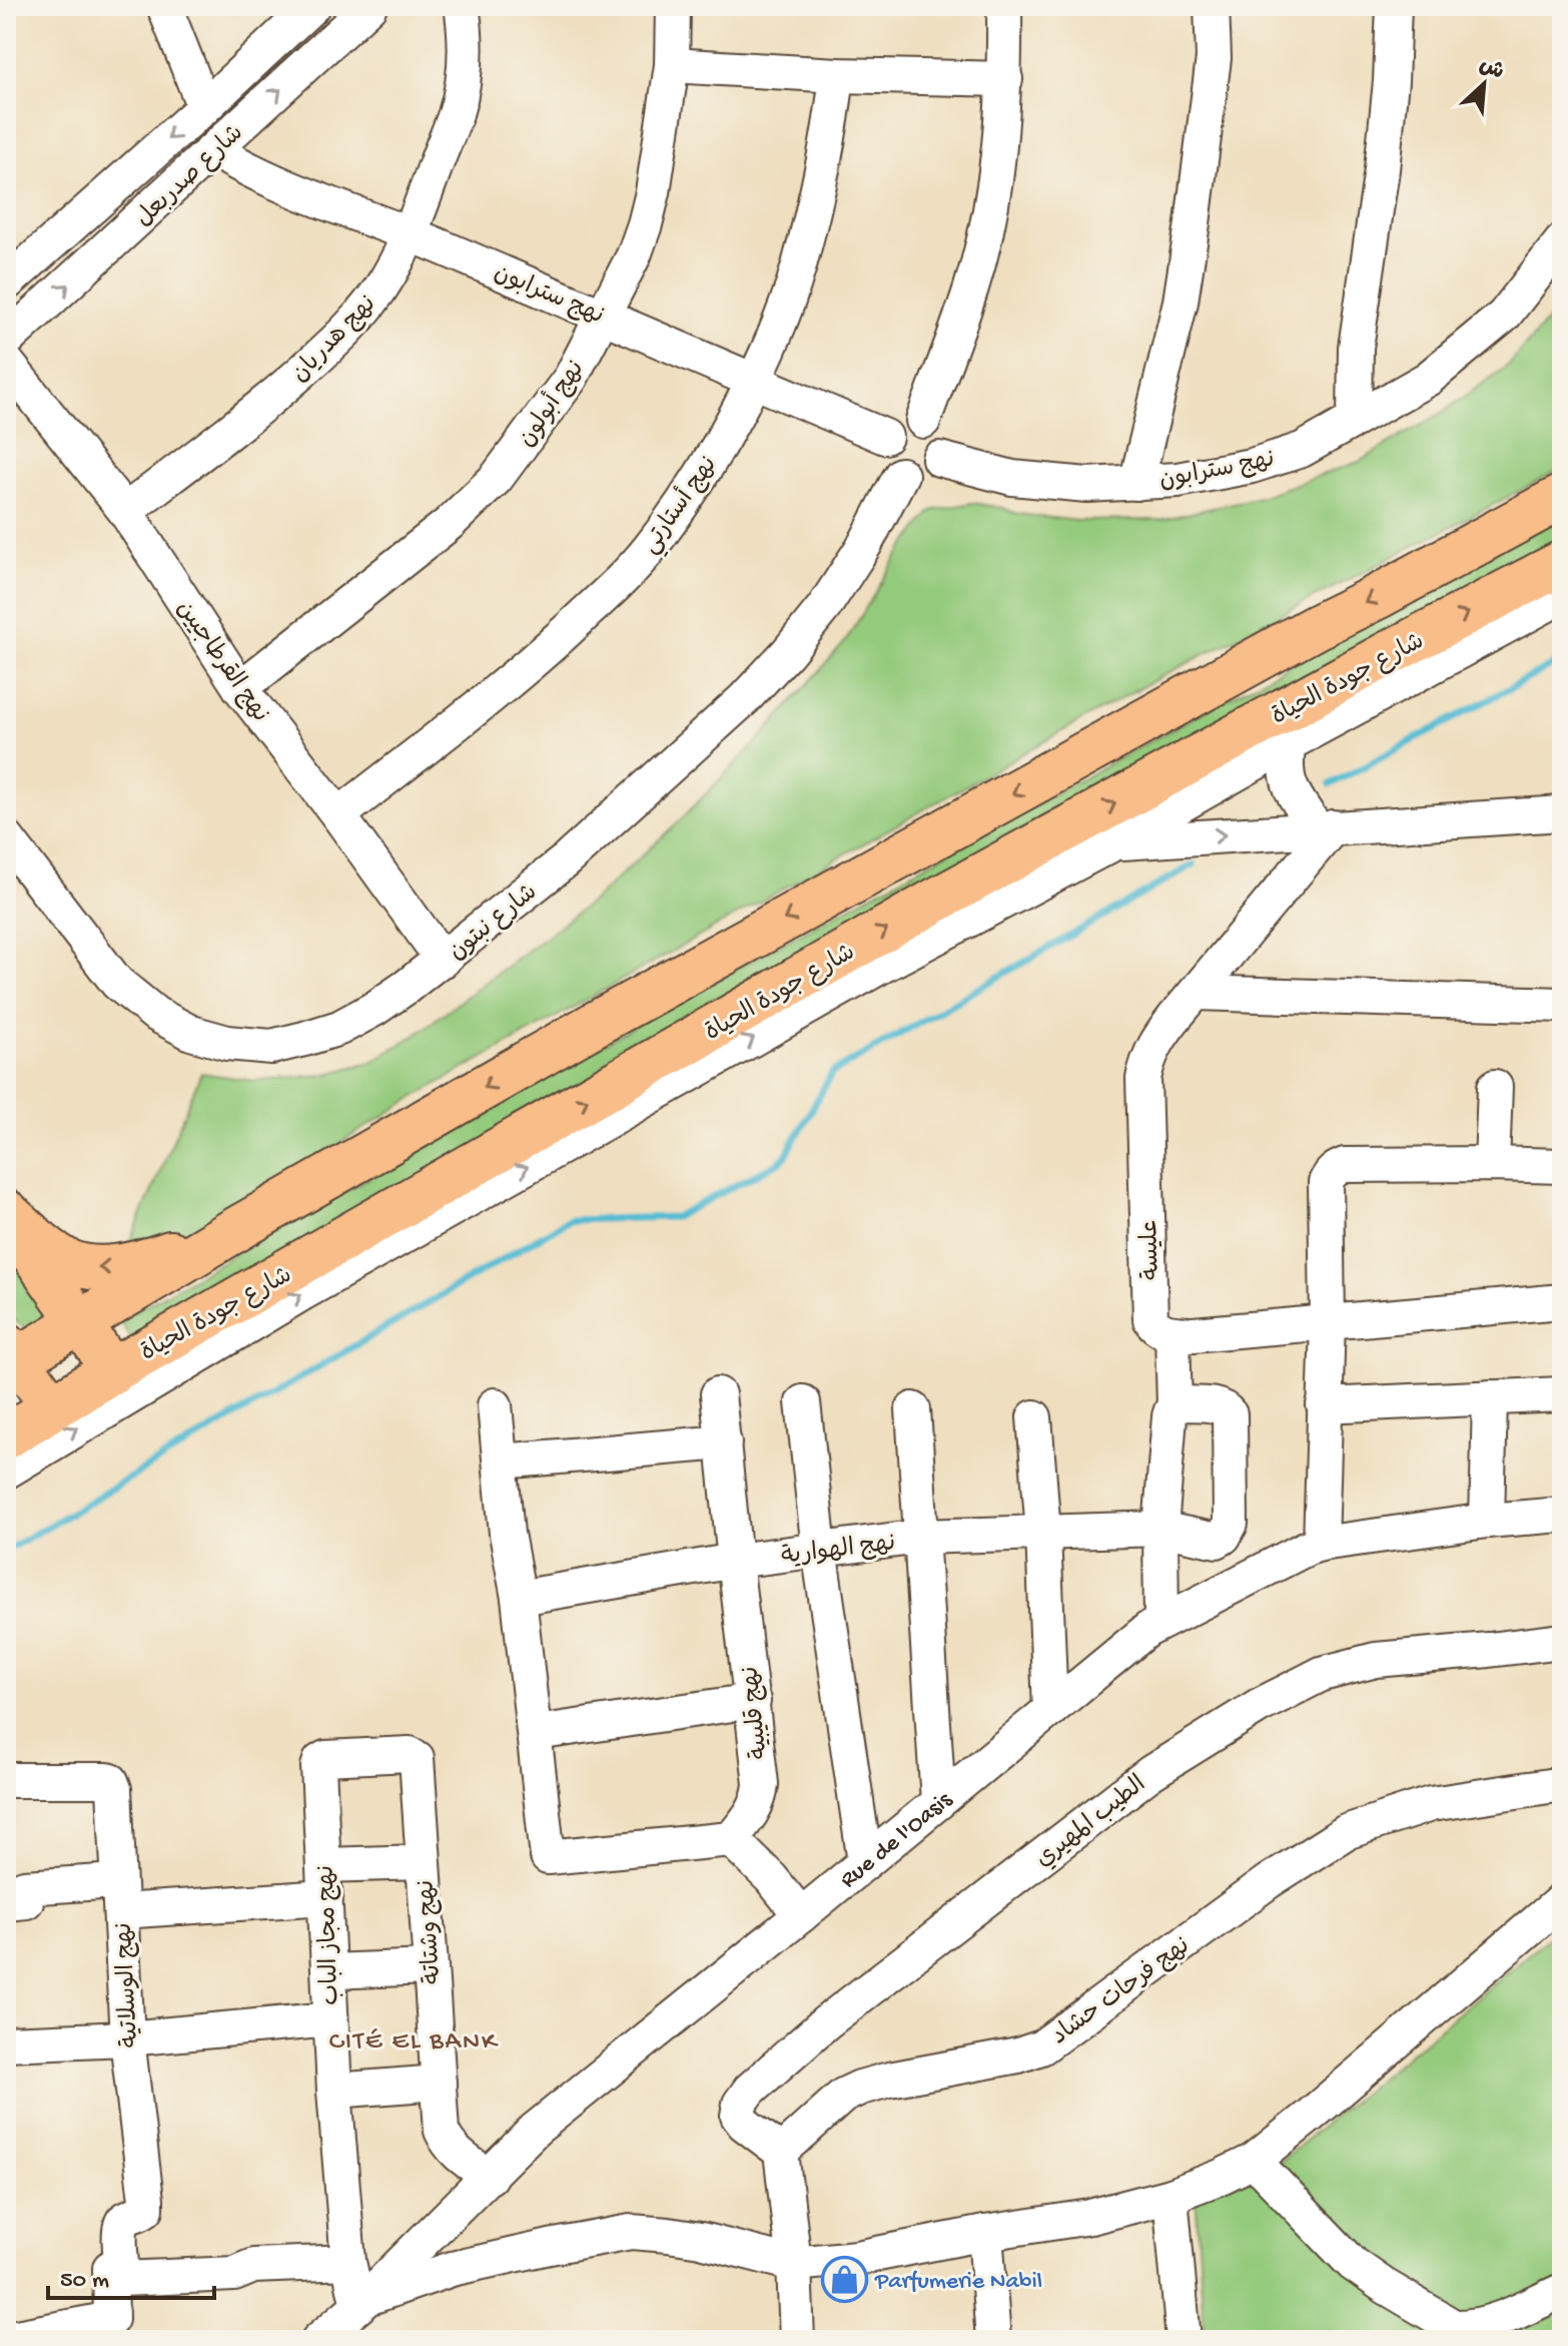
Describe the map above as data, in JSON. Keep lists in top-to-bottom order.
{
  "streets": {
    "highway": ["شارع جودة الحياة"],
    "street": [
      "شارع صدربعل",
      "نهج سترابون",
      "نهج هدريان",
      "نهج أبولون",
      "نهج أستارتي",
      "نهج القرطاجيين",
      "شارع نبتون",
      "عليسة",
      "نهج الهوارية",
      "نهج قليبية",
      "الطيب المهيري",
      "Rue de l'Oasis",
      "نهج وشتاتة",
      "نهج مجاز الباب",
      "نهج الوسلاتية",
      "نهج فرحات حشاد"
    ]
  },
  "crossings": [
    ["شارع صدربعل", "نهج سترابون"],
    ["نهج سترابون", "نهج هدريان"],
    ["نهج سترابون", "نهج أبولون"],
    ["نهج سترابون", "نهج أستارتي"],
    ["نهج سترابون", "شارع نبتون"],
    ["نهج هدريان", "نهج القرطاجيين"],
    ["نهج أبولون", "نهج القرطاجيين"],
    ["نهج أستارتي", "نهج القرطاجيين"],
    ["نهج القرطاجيين", "شارع نبتون"],
    ["نهج الهوارية", "نهج قليبية"],
    ["الطيب المهيري", "نهج فرحات حشاد"],
    ["Rue de l'Oasis", "نهج وشتاتة"],
    ["Rue de l'Oasis", "نهج مجاز الباب"],
    ["نهج وشتاتة", "نهج مجاز الباب"]
  ],
  "districts": ["CITÉ EL BANK"],
  "places": {
    "shop": ["Parfumerie Nabil"]
  },
  "scale_bar": "50 m",
  "north": "top right"
}
